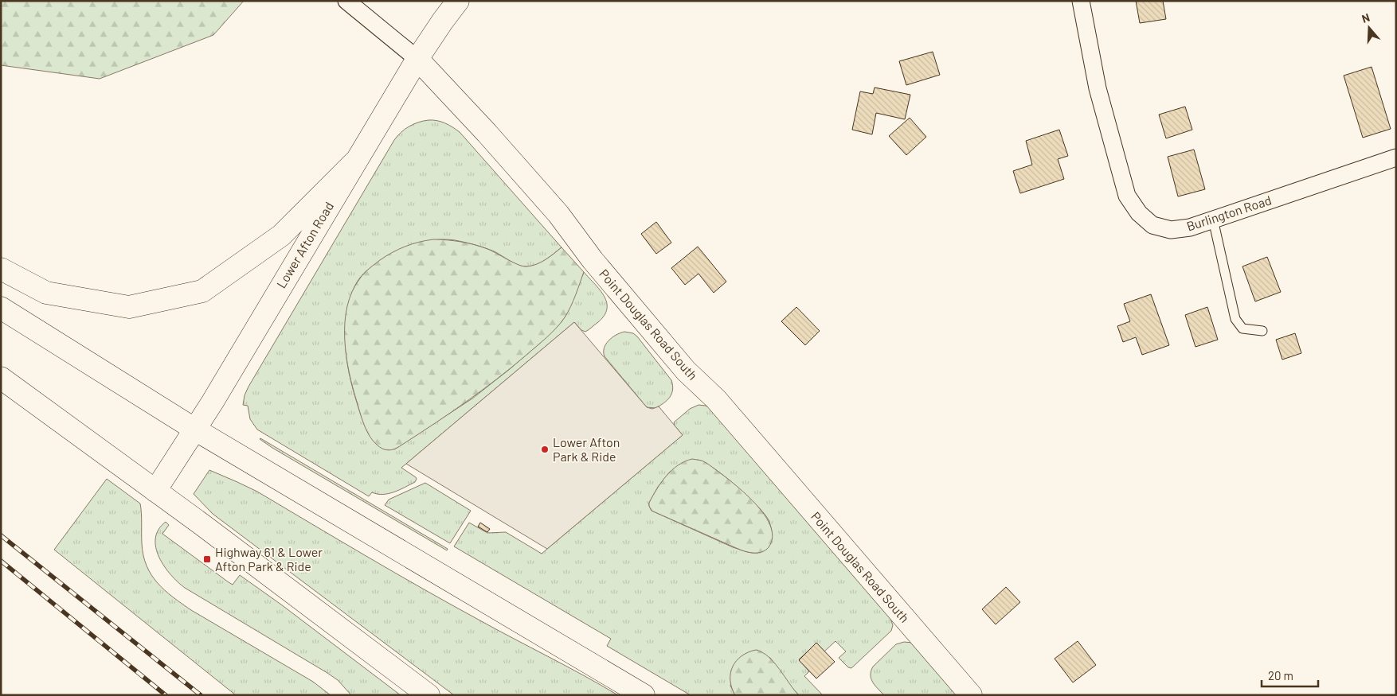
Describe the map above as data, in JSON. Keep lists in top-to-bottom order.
{
  "streets": {
    "main road": ["Lower Afton Road", "Point Douglas Road South"],
    "street": ["Burlington Road"]
  },
  "crossings": [
    ["Lower Afton Road", "Point Douglas Road South"]
  ],
  "places": {
    "other": ["Lower Afton Park & Ride"],
    "transit": ["Highway 61 & Lower Afton Park & Ride"]
  },
  "scale_bar": "20 m",
  "north": "top"
}
